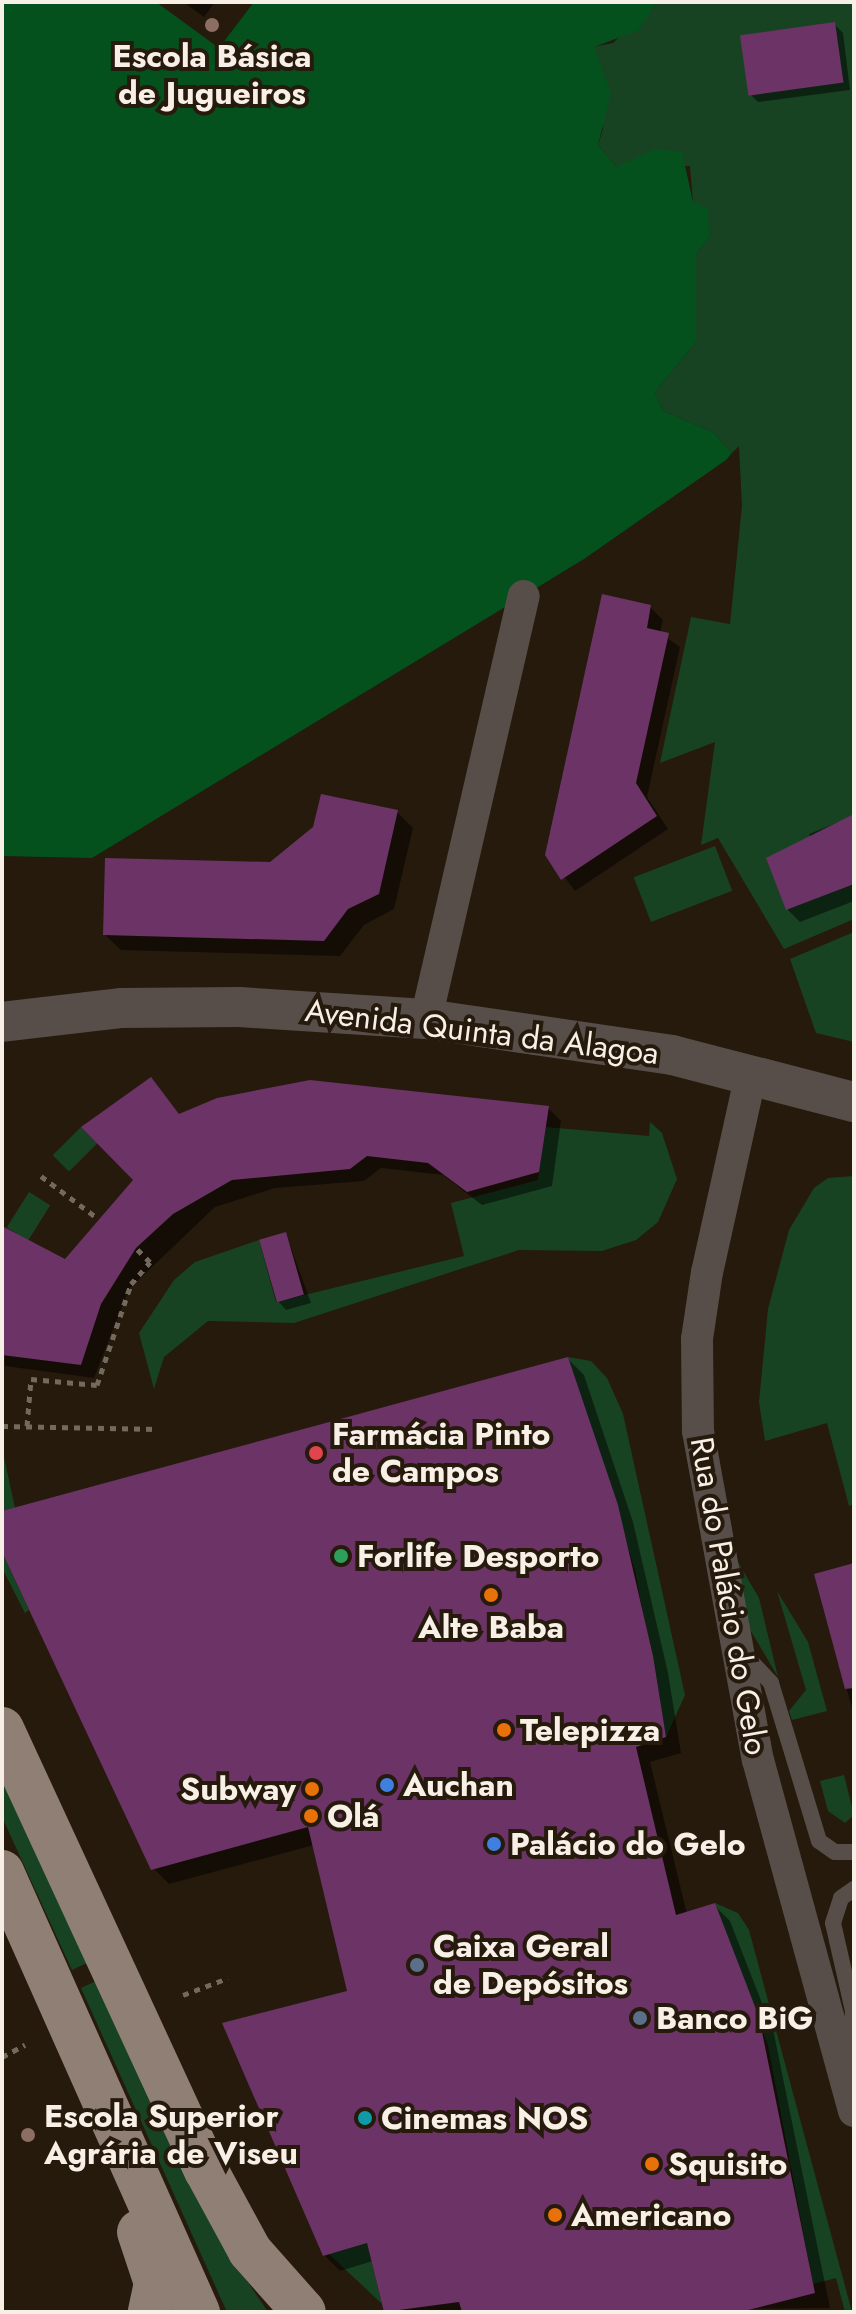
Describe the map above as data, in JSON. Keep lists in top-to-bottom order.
{
  "streets": {
    "street": ["Avenida Quinta da Alagoa", "Rua do Palácio do Gelo"]
  },
  "crossings": [
    ["Avenida Quinta da Alagoa", "Rua do Palácio do Gelo"]
  ],
  "places": [
    "Escola Básica de Jugueiros",
    "Farmácia Pinto de Campos",
    "Forlife Desporto",
    "Alte Baba",
    "Telepizza",
    "Auchan",
    "Subway",
    "Olá",
    "Palácio do Gelo",
    "Caixa Geral de Depósitos",
    "Banco BiG",
    "Cinemas NOS",
    "Escola Superior Agrária de Viseu",
    "Squisito",
    "Americano"
  ]
}
